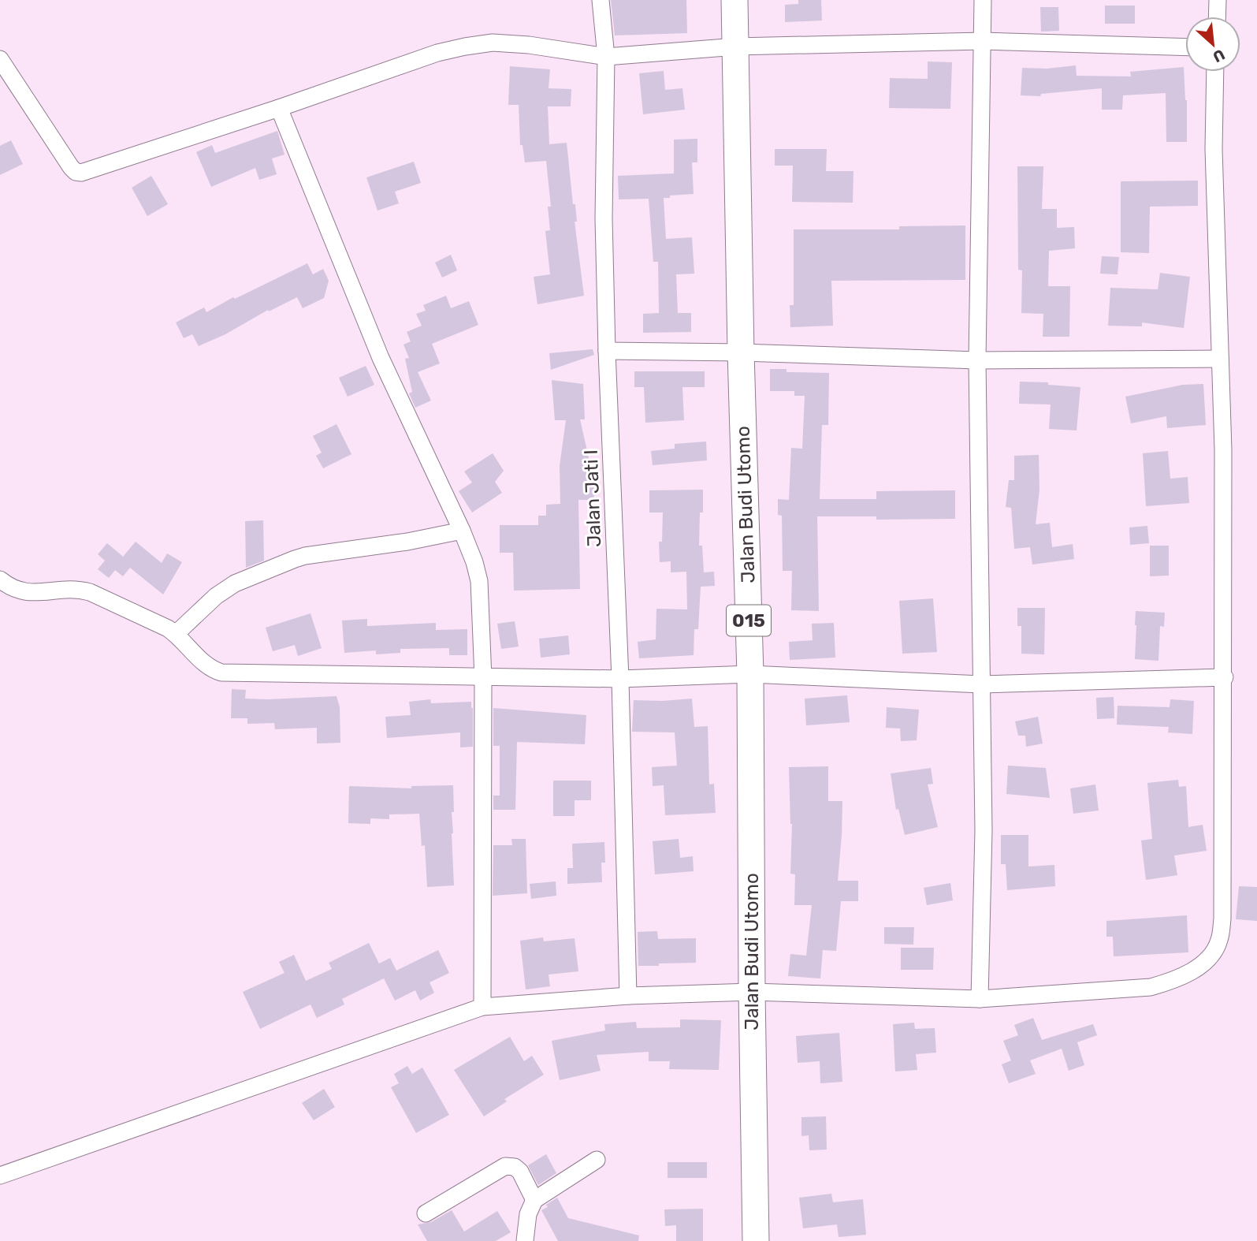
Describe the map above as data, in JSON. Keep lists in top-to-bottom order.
{
  "streets": {
    "main road": ["Jalan Budi Utomo", "015"],
    "street": ["Jalan Jati I"]
  },
  "north": "bottom right"
}
